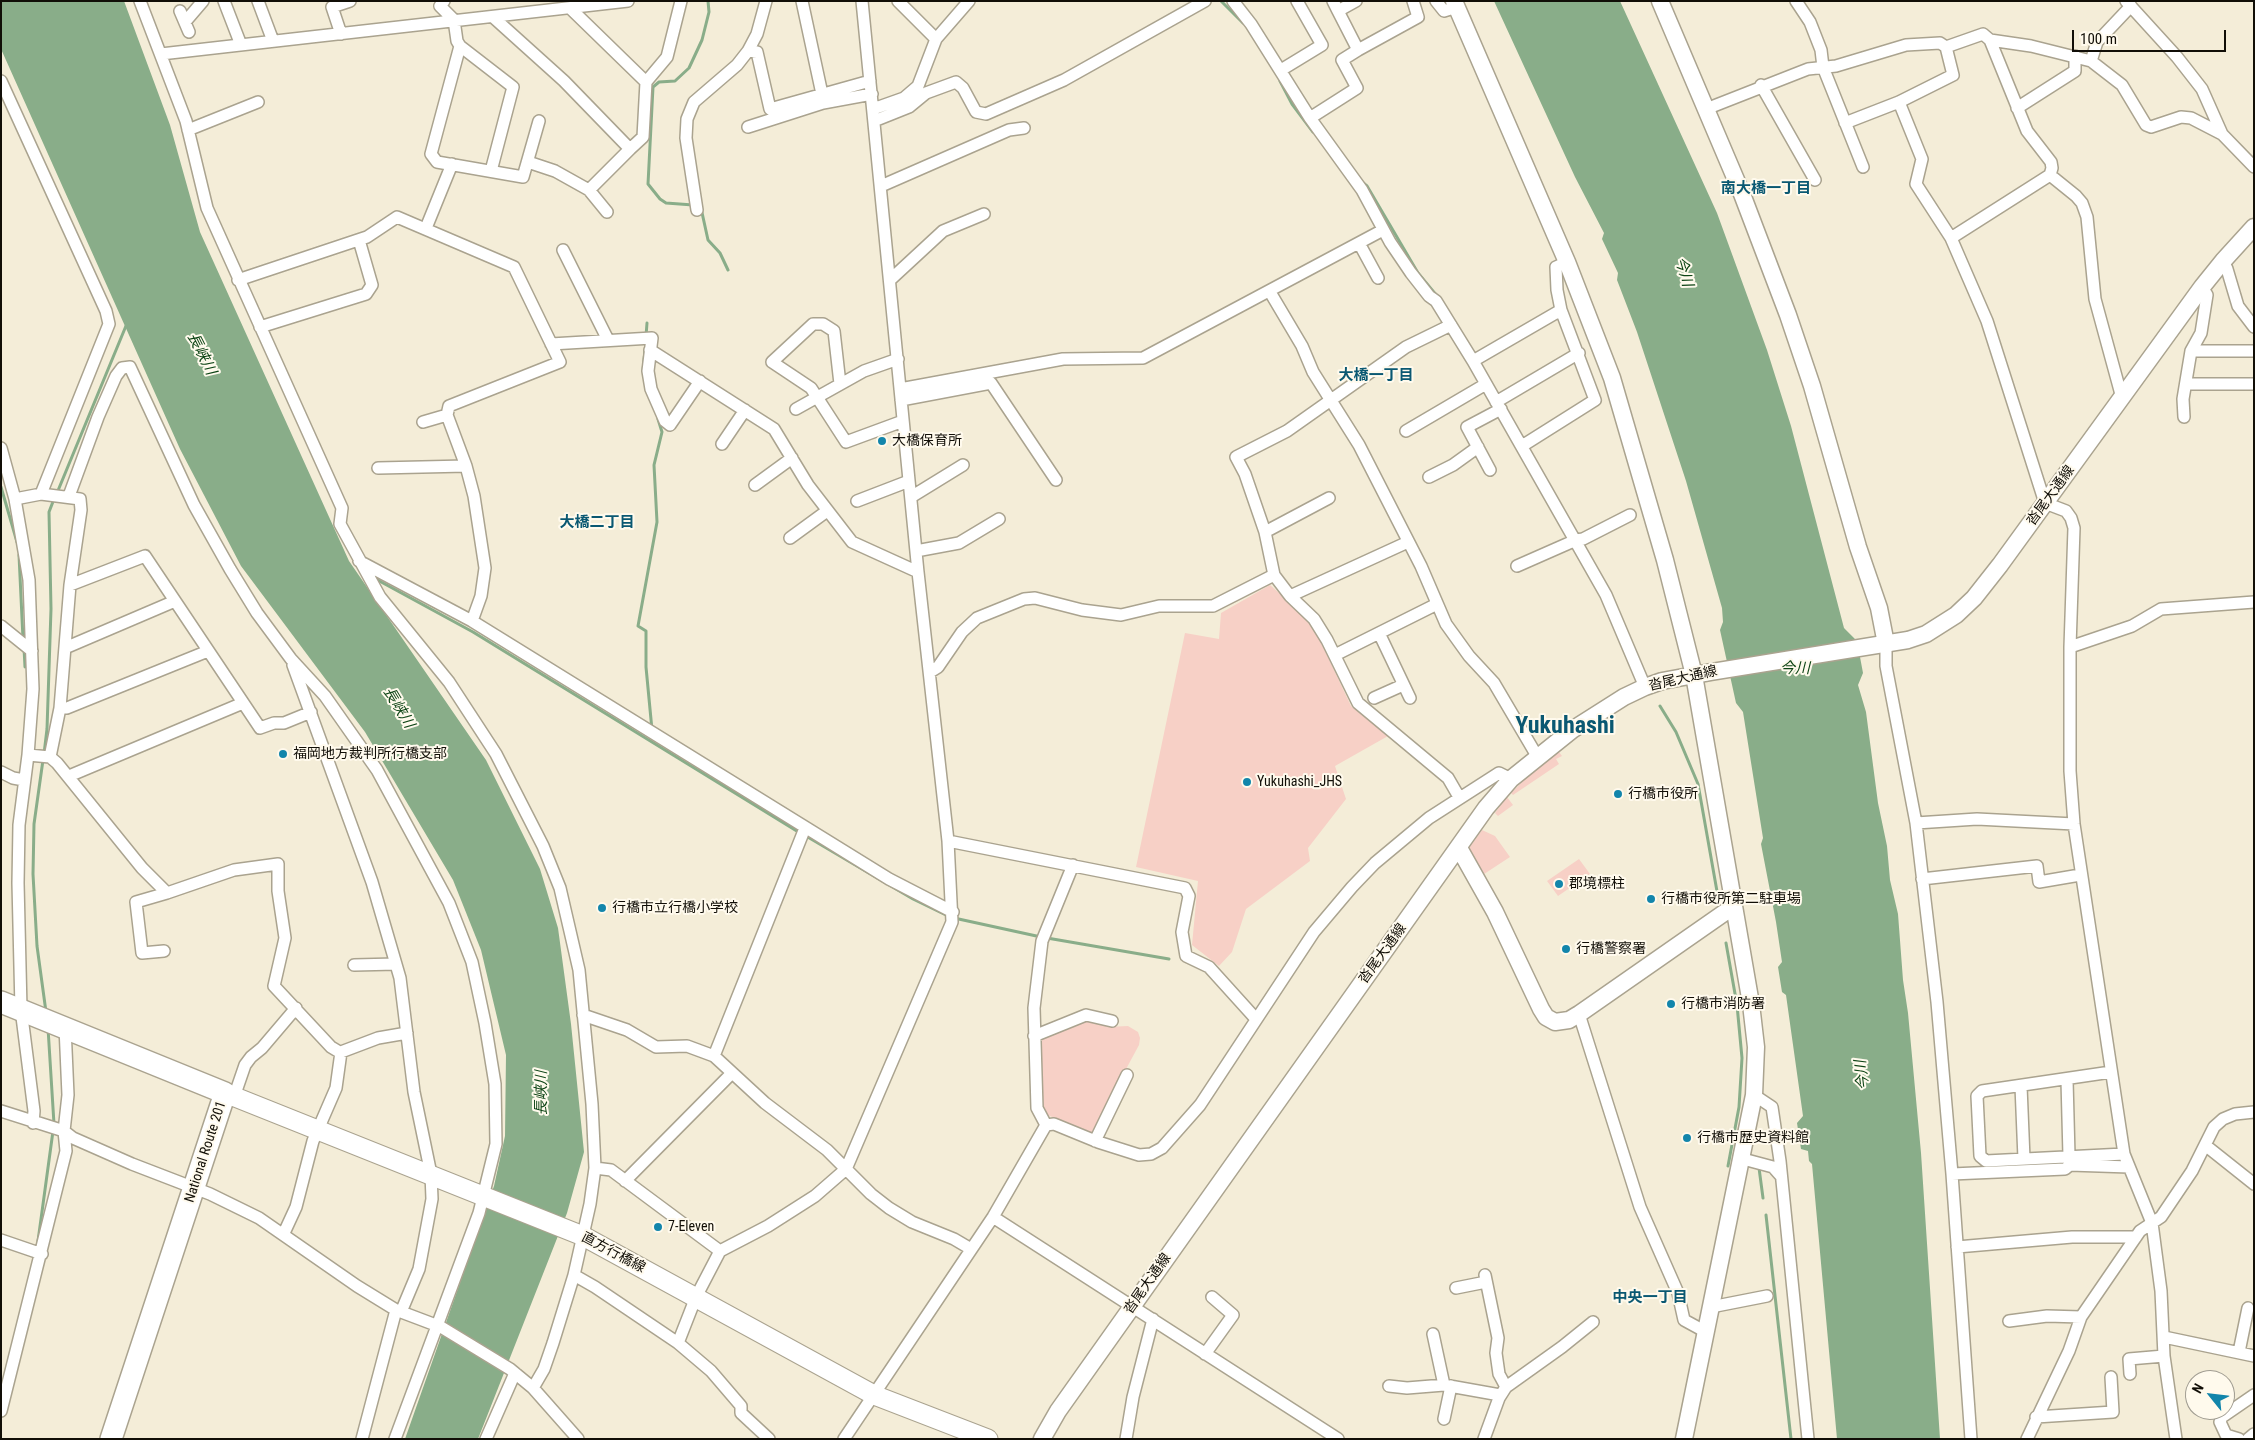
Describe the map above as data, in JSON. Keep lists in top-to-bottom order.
{
  "streets": {
    "highway": ["National Route 201"],
    "main road": ["直方行橋線"],
    "street": ["沓尾大通線"]
  },
  "crossings": [
    ["National Route 201", "直方行橋線"]
  ],
  "districts": [
    "南大橋一丁目",
    "大橋一丁目",
    "大橋二丁目",
    "Yukuhashi",
    "中央一丁目"
  ],
  "water": ["今川", "長峡川"],
  "places": [
    "大橋保育所",
    "福岡地方裁判所行橋支部",
    "Yukuhashi_JHS",
    "行橋市役所",
    "郡境標柱",
    "行橋市役所第二駐車場",
    "行橋市立行橋小学校",
    "行橋警察署",
    "行橋市消防署",
    "行橋市歴史資料館",
    "7-Eleven"
  ],
  "scale_bar": "100 m",
  "north": "top left"
}
